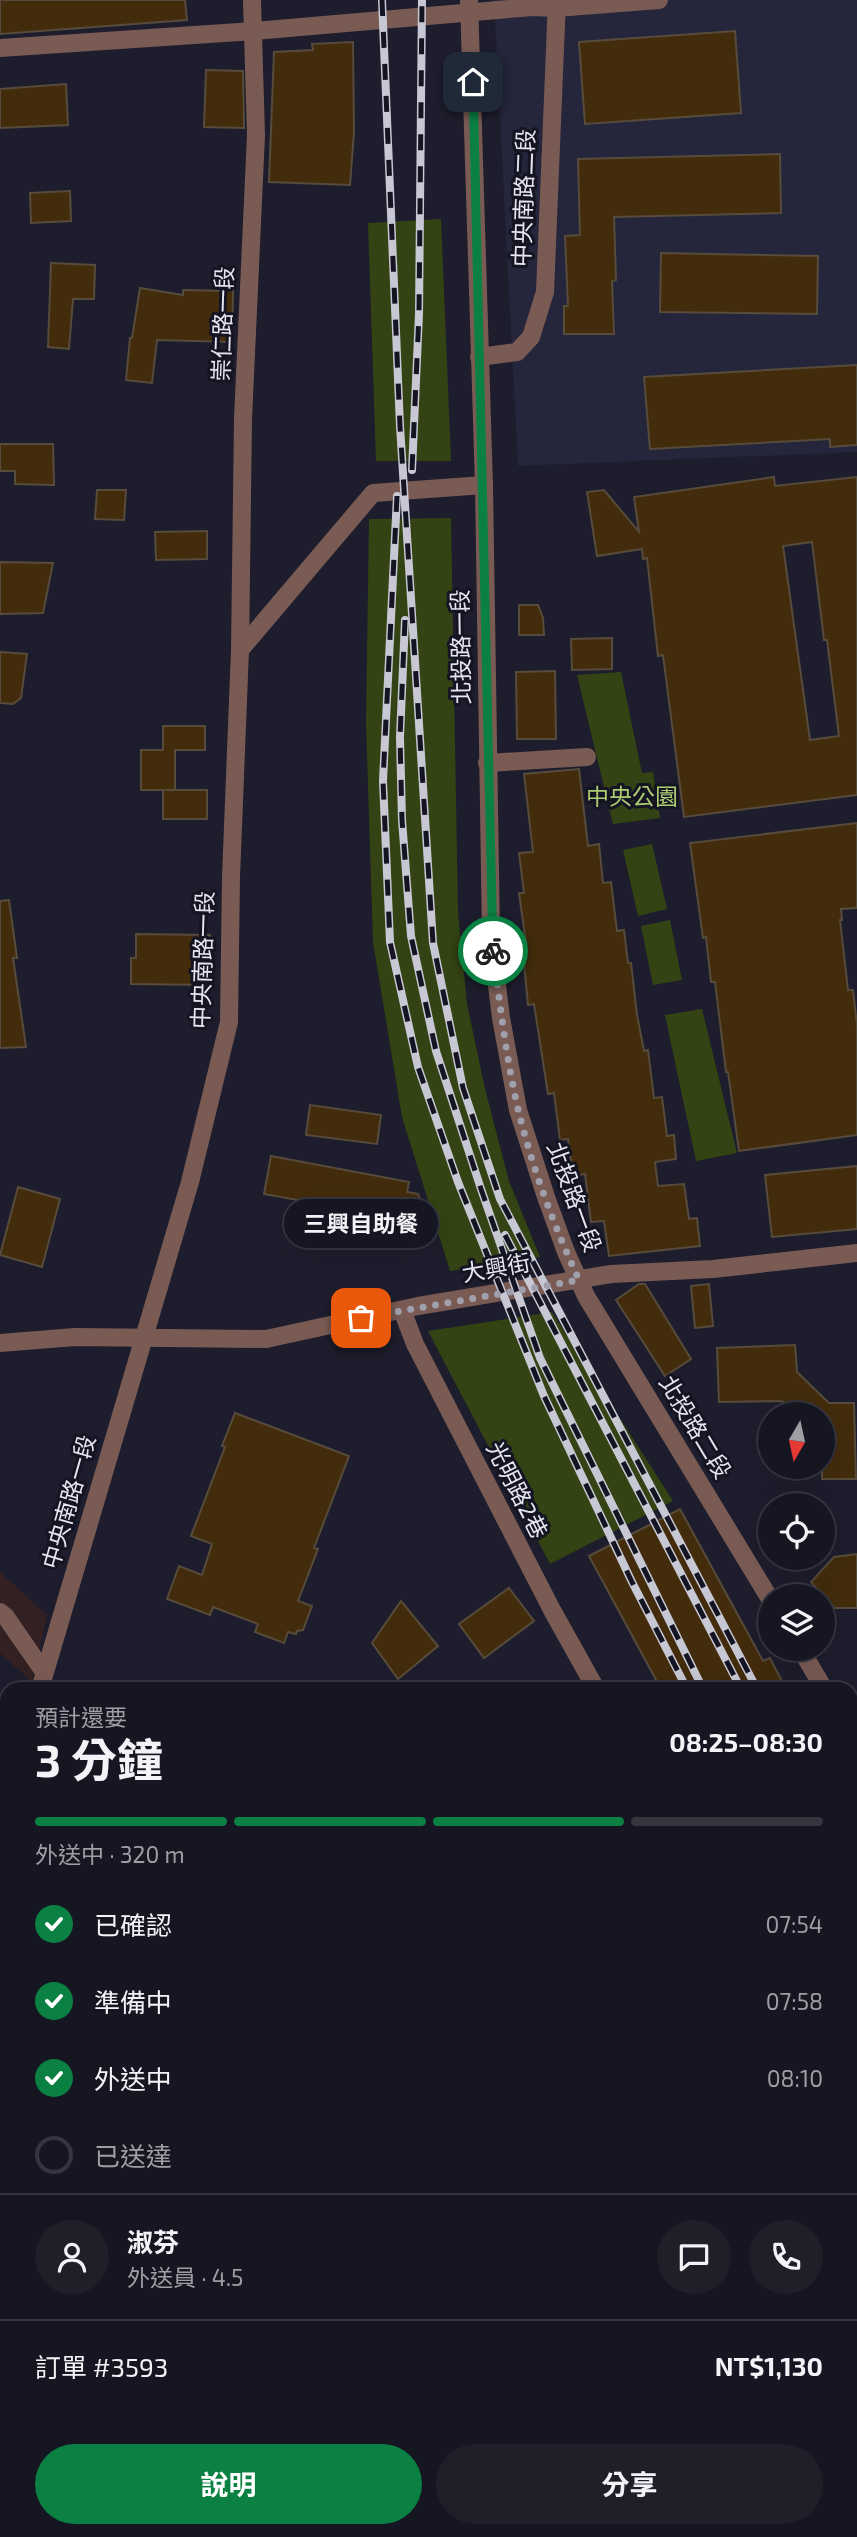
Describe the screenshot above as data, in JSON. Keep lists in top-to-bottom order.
{
  "streets": {
    "street": [
      "中央南路二段",
      "崇仁路一段",
      "北投路一段",
      "中央南路一段",
      "大興街",
      "北投路二段",
      "光明路2巷"
    ]
  },
  "crossings": [
    ["中央南路二段", "北投路一段"],
    ["崇仁路一段", "中央南路一段"],
    ["北投路一段", "大興街"],
    ["北投路一段", "北投路二段"],
    ["中央南路一段", "大興街"],
    ["大興街", "北投路二段"],
    ["大興街", "光明路2巷"]
  ],
  "parks": ["中央公園"],
  "places": ["三興自助餐"],
  "north": "bottom",
  "page": {
    "bubble": "三興自助餐",
    "heading": ["3 分鐘", "預計還要", "08:25–08:30"],
    "panel": [
      "淑芬",
      "外送員 · 4.5",
      "訂單 #3593",
      "NT$1,130"
    ],
    "bar": "外送中 · 320 m",
    "list": [
      ["已確認", "07:54"],
      ["準備中", "07:58"],
      ["外送中", "08:10"],
      "已送達"
    ],
    "buttons": ["說明", "分享"]
  }
}
